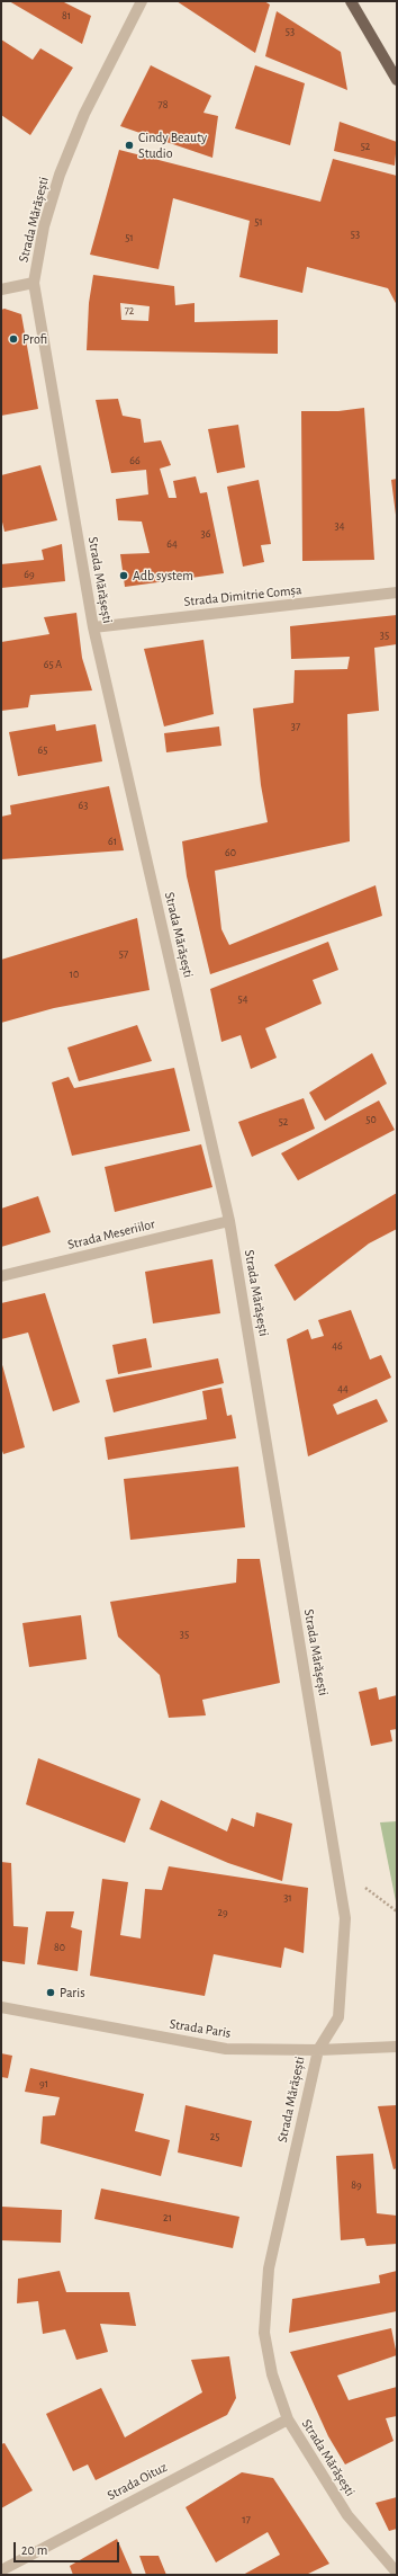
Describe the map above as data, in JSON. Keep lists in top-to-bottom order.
{
  "streets": {
    "street": [
      "Strada Mărășești",
      "Strada Dimitrie Comșa",
      "Strada Meseriilor",
      "Strada Paris",
      "Strada Oituz"
    ]
  },
  "crossings": [
    ["Strada Mărășești", "Strada Dimitrie Comșa"],
    ["Strada Mărășești", "Strada Meseriilor"],
    ["Strada Mărășești", "Strada Paris"],
    ["Strada Mărășești", "Strada Oituz"]
  ],
  "places": [
    "Cindy Beauty Studio",
    "Profi",
    "Adb system",
    "Paris"
  ],
  "house_numbers": [
    "81",
    "53",
    "78",
    "52",
    "51",
    "53",
    "51",
    "72",
    "66",
    "34",
    "36",
    "64",
    "69",
    "35",
    "65 A",
    "37",
    "65",
    "63",
    "61",
    "60",
    "57",
    "10",
    "54",
    "50",
    "52",
    "46",
    "44",
    "35",
    "31",
    "29",
    "80",
    "91",
    "25",
    "89",
    "21",
    "17"
  ],
  "scale_bar": "20 m"
}
